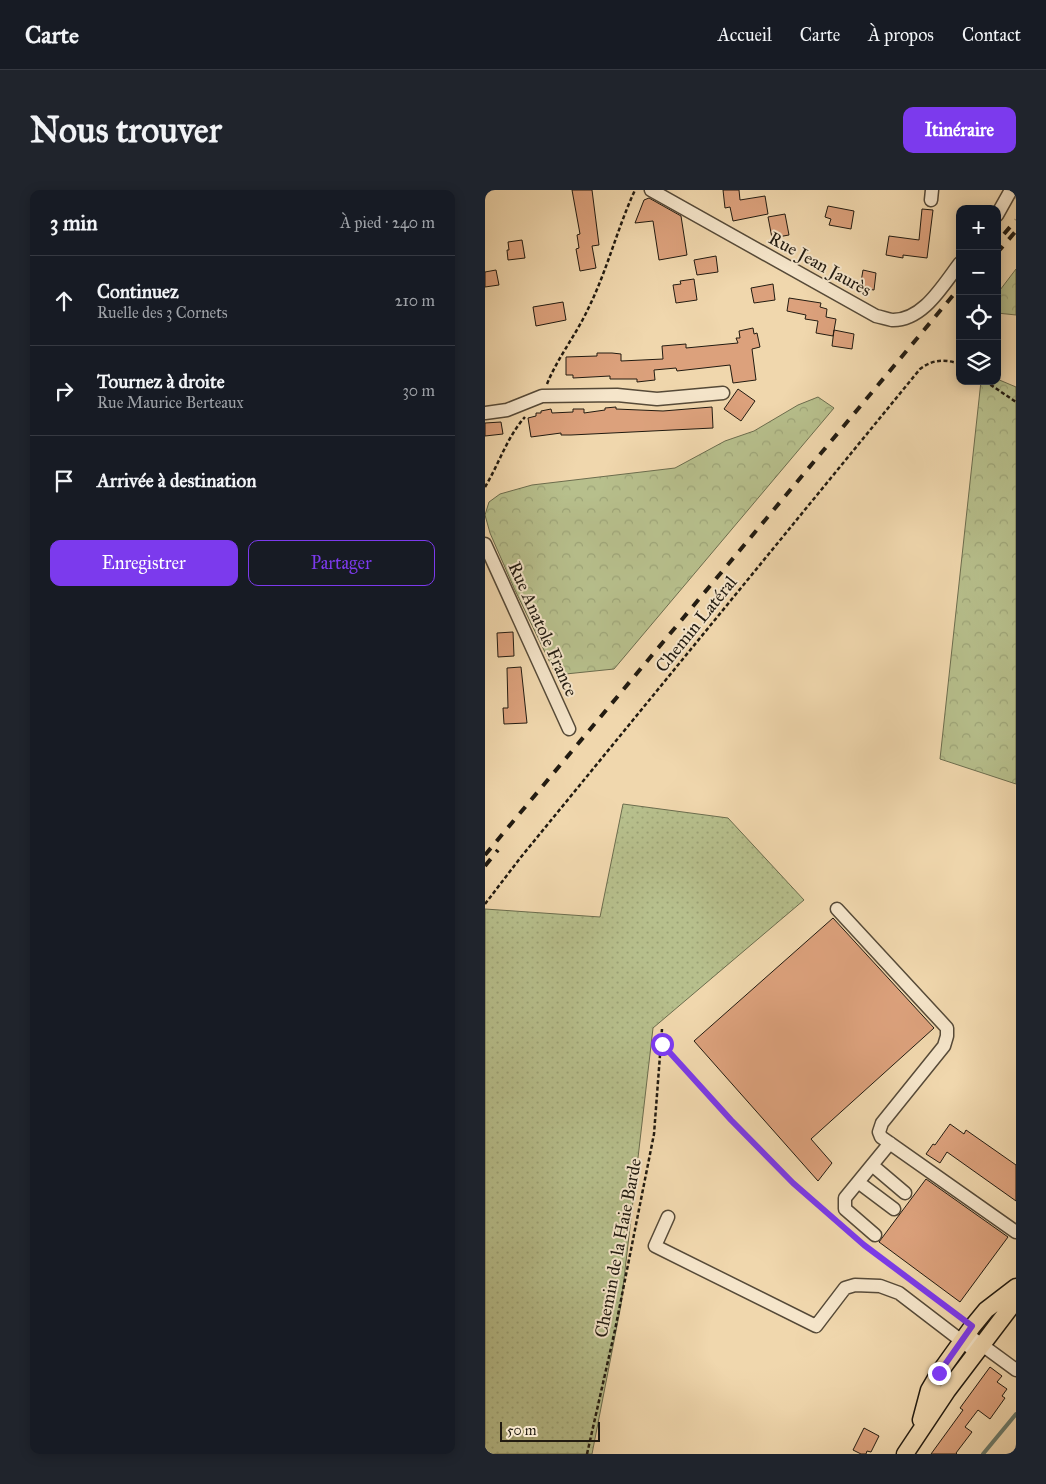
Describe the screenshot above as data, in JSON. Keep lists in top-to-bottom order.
{
  "streets": {
    "street": ["Rue Jean Jaurès", "Rue Anatole France"],
    "path": ["Chemin Latéral", "Chemin de la Haie Barde"]
  },
  "scale_bar": "50 m",
  "page": {
    "header": "Carte",
    "nav": [
      "Accueil",
      "Carte",
      "À propos",
      "Contact"
    ],
    "buttons": [
      "Itinéraire",
      ["Enregistrer", "Partager"]
    ],
    "title": "Nous trouver",
    "heading": ["3 min", "À pied · 240 m"],
    "map_buttons": ["+", "−"],
    "list": [
      ["Continuez", "Ruelle des 3 Cornets", "210 m"],
      ["Tournez à droite", "Rue Maurice Berteaux", "30 m"],
      "Arrivée à destination"
    ],
    "scale": "50 m"
  }
}
